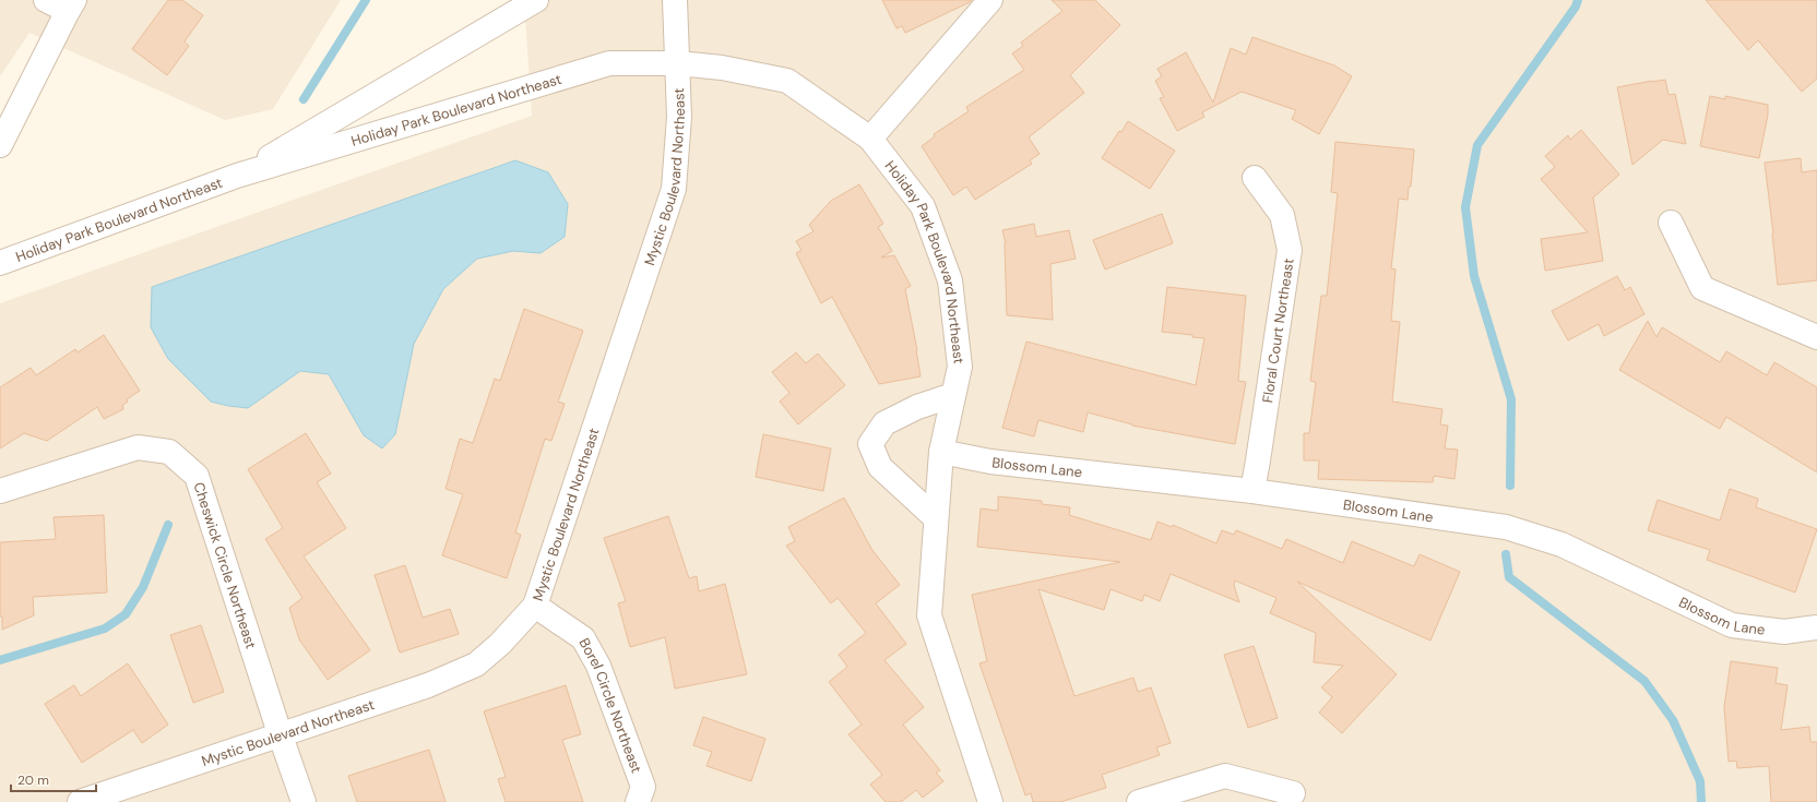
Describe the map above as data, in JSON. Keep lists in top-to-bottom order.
{
  "streets": {
    "street": [
      "Holiday Park Boulevard Northeast",
      "Mystic Boulevard Northeast",
      "Floral Court Northeast",
      "Blossom Lane",
      "Cheswick Circle Northeast",
      "Borel Circle Northeast"
    ]
  },
  "crossings": [
    ["Holiday Park Boulevard Northeast", "Mystic Boulevard Northeast"],
    ["Holiday Park Boulevard Northeast", "Blossom Lane"],
    ["Mystic Boulevard Northeast", "Cheswick Circle Northeast"],
    ["Mystic Boulevard Northeast", "Borel Circle Northeast"],
    ["Floral Court Northeast", "Blossom Lane"]
  ],
  "scale_bar": "20 m"
}
